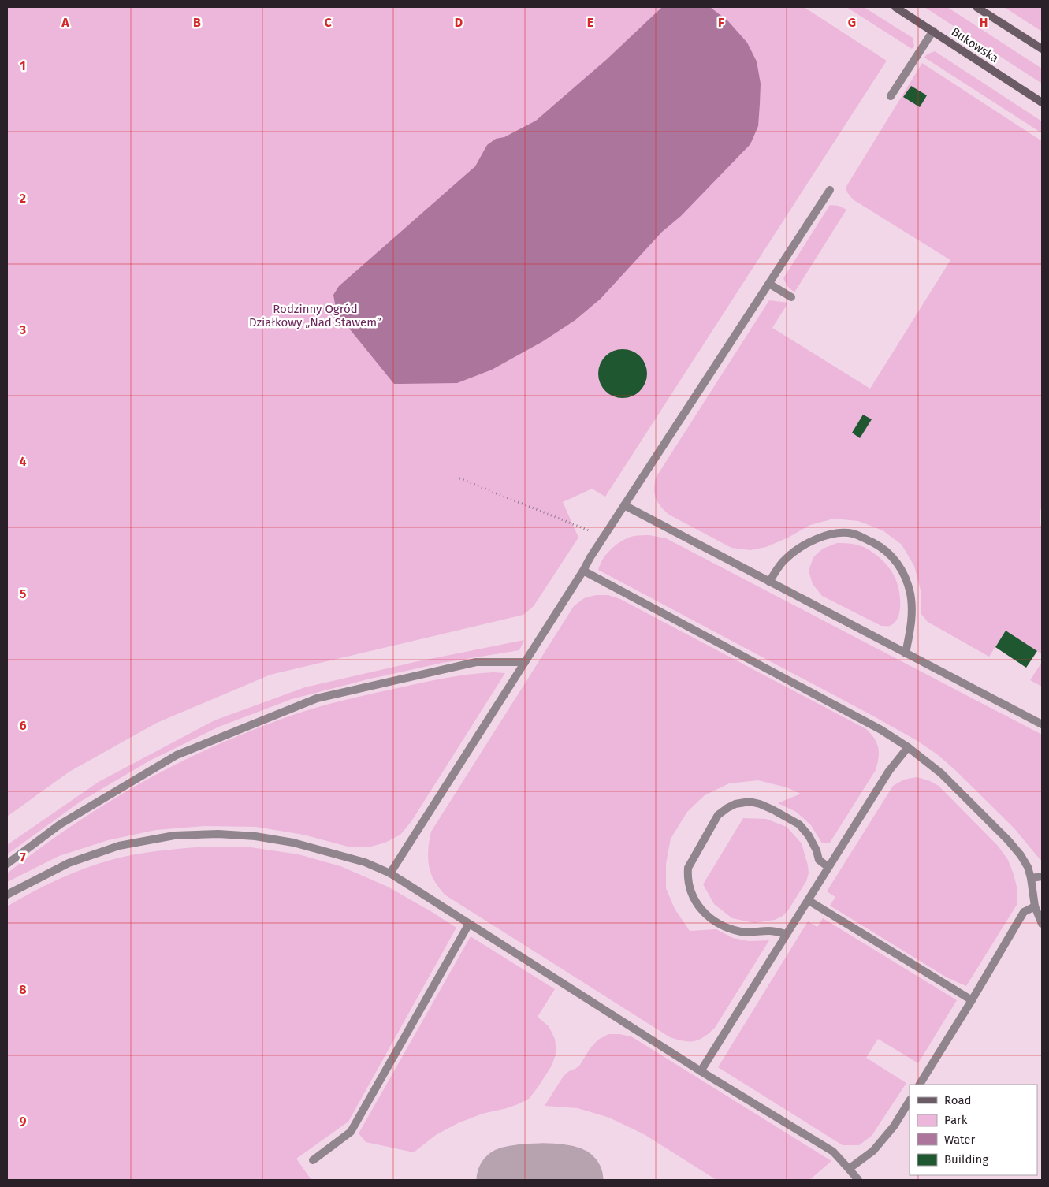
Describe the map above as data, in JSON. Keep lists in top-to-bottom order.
{
  "streets": {
    "main road": ["Bukowska"]
  },
  "parks": ["Rodzinny Ogród Działkowy „Nad Stawem”"],
  "legend": [
    "Road",
    "Park",
    "Water",
    "Building"
  ],
  "grid": {
    "columns": [
      "A",
      "B",
      "C",
      "D",
      "E",
      "F",
      "G",
      "H"
    ],
    "rows": [
      "1",
      "2",
      "3",
      "4",
      "5",
      "6",
      "7",
      "8",
      "9"
    ]
  }
}
